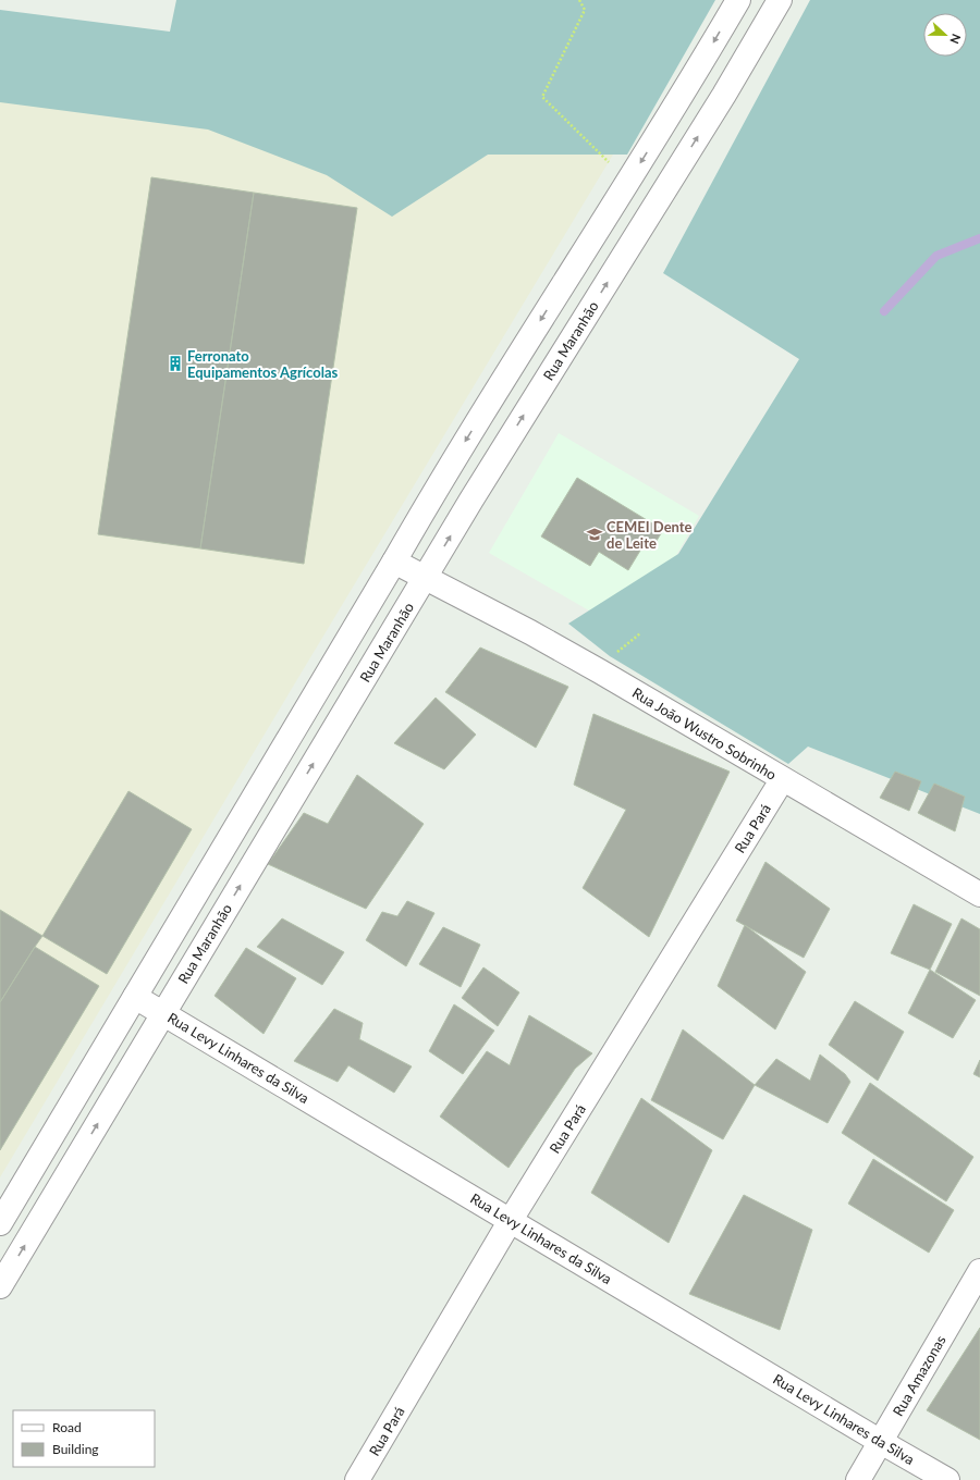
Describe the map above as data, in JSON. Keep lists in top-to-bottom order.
{
  "streets": {
    "street": [
      "Rua Maranhão",
      "Rua João Wustro Sobrinho",
      "Rua Pará",
      "Rua Levy Linhares da Silva",
      "Rua Amazonas"
    ]
  },
  "crossings": [
    ["Rua Maranhão", "Rua João Wustro Sobrinho"],
    ["Rua Maranhão", "Rua Levy Linhares da Silva"],
    ["Rua João Wustro Sobrinho", "Rua Pará"],
    ["Rua Pará", "Rua Levy Linhares da Silva"],
    ["Rua Levy Linhares da Silva", "Rua Amazonas"]
  ],
  "places": {
    "building": ["Ferronato Equipamentos Agrícolas"],
    "school or university": ["CEMEI Dente de Leite"]
  },
  "legend": ["Road", "Building"],
  "north": "right"
}
